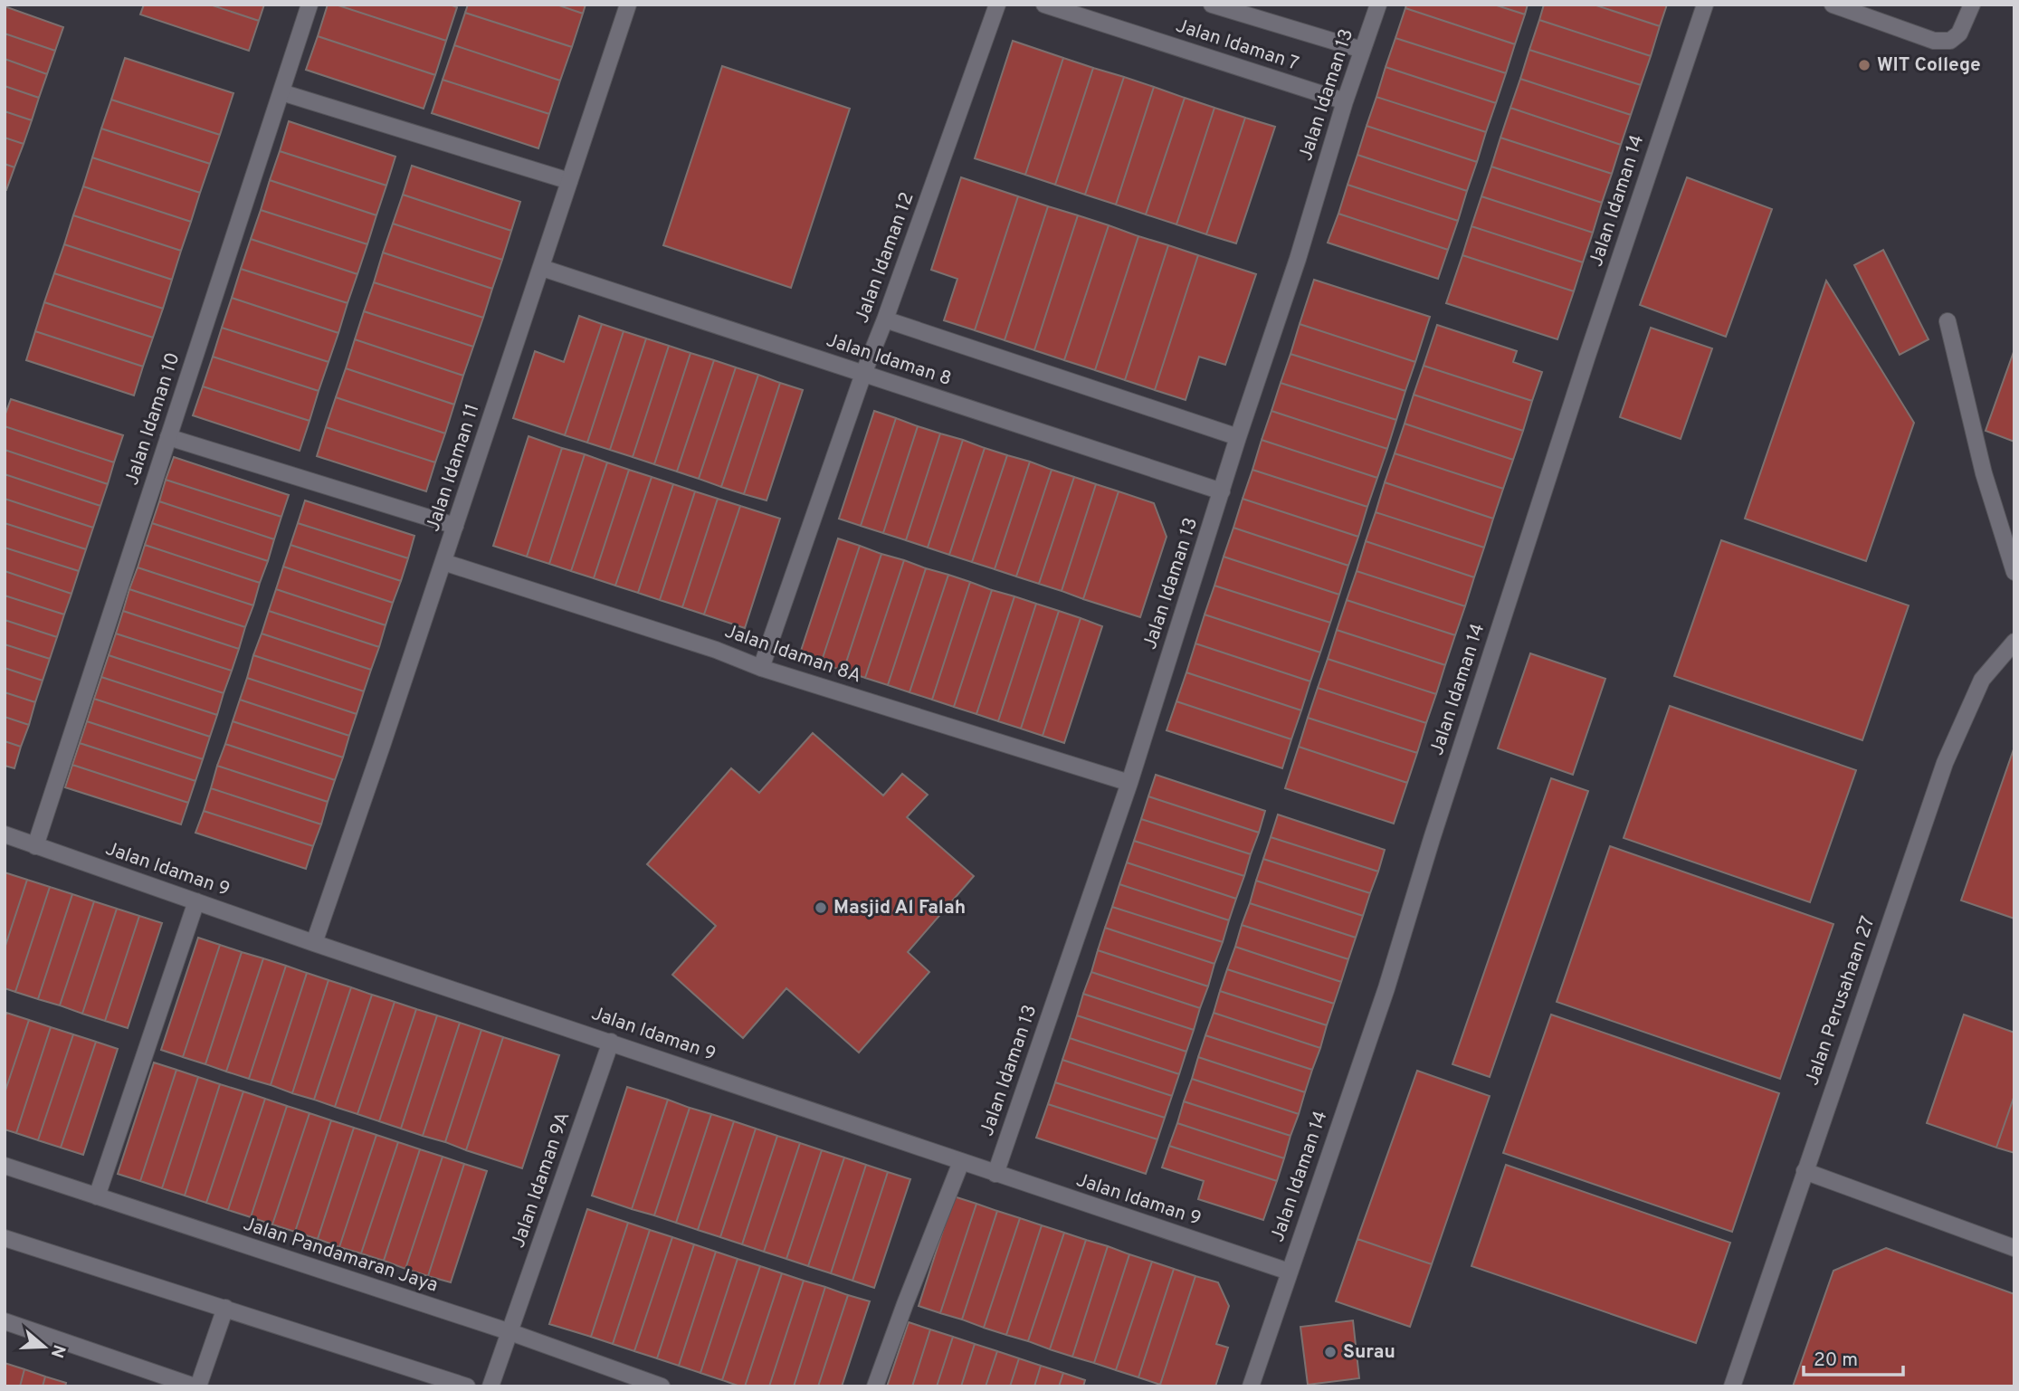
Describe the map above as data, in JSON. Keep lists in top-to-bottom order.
{
  "streets": {
    "street": [
      "Jalan Idaman 7",
      "Jalan Idaman 13",
      "Jalan Idaman 14",
      "Jalan Idaman 12",
      "Jalan Idaman 8",
      "Jalan Idaman 10",
      "Jalan Idaman 11",
      "Jalan Idaman 8A",
      "Jalan Idaman 9",
      "Jalan Perusahaan 27",
      "Jalan Idaman 9A",
      "Jalan Pandamaran Jaya"
    ]
  },
  "crossings": [
    ["Jalan Idaman 7", "Jalan Idaman 13"],
    ["Jalan Idaman 13", "Jalan Idaman 8"],
    ["Jalan Idaman 13", "Jalan Idaman 8A"],
    ["Jalan Idaman 13", "Jalan Idaman 9"],
    ["Jalan Idaman 14", "Jalan Idaman 9"],
    ["Jalan Idaman 12", "Jalan Idaman 8"],
    ["Jalan Idaman 12", "Jalan Idaman 8A"],
    ["Jalan Idaman 8", "Jalan Idaman 11"],
    ["Jalan Idaman 10", "Jalan Idaman 9"],
    ["Jalan Idaman 11", "Jalan Idaman 8A"],
    ["Jalan Idaman 11", "Jalan Idaman 9"],
    ["Jalan Idaman 9", "Jalan Idaman 9A"],
    ["Jalan Idaman 9A", "Jalan Pandamaran Jaya"]
  ],
  "places": ["WIT College", "Masjid Al Falah", "Surau"],
  "scale_bar": "20 m",
  "north": "right"
}
